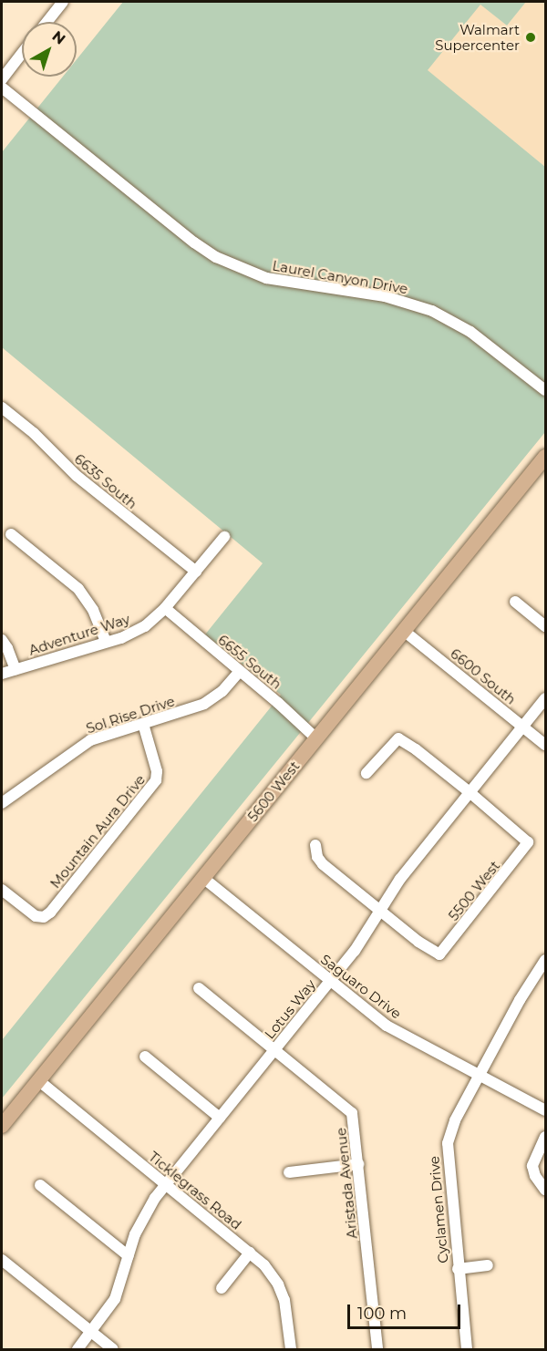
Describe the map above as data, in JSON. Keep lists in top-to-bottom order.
{
  "streets": {
    "main road": ["5600 West"],
    "street": [
      "Laurel Canyon Drive",
      "6635 South",
      "Adventure Way",
      "6655 South",
      "6600 South",
      "Sol Rise Drive",
      "Mountain Aura Drive",
      "5500 West",
      "Saguaro Drive",
      "Lotus Way",
      "Aristada Avenue",
      "Ticklegrass Road",
      "Cyclamen Drive"
    ]
  },
  "crossings": [
    ["6635 South", "Adventure Way"],
    ["Adventure Way", "6655 South"],
    ["6655 South", "Sol Rise Drive"],
    ["6655 South", "5600 West"],
    ["6600 South", "5600 West"],
    ["6600 South", "Lotus Way"],
    ["Sol Rise Drive", "Mountain Aura Drive"],
    ["5600 West", "Saguaro Drive"],
    ["5600 West", "Ticklegrass Road"],
    ["5500 West", "Lotus Way"],
    ["Saguaro Drive", "Lotus Way"],
    ["Saguaro Drive", "Cyclamen Drive"],
    ["Lotus Way", "Aristada Avenue"],
    ["Lotus Way", "Ticklegrass Road"]
  ],
  "places": ["Walmart Supercenter"],
  "scale_bar": "100 m",
  "north": "top right"
}
